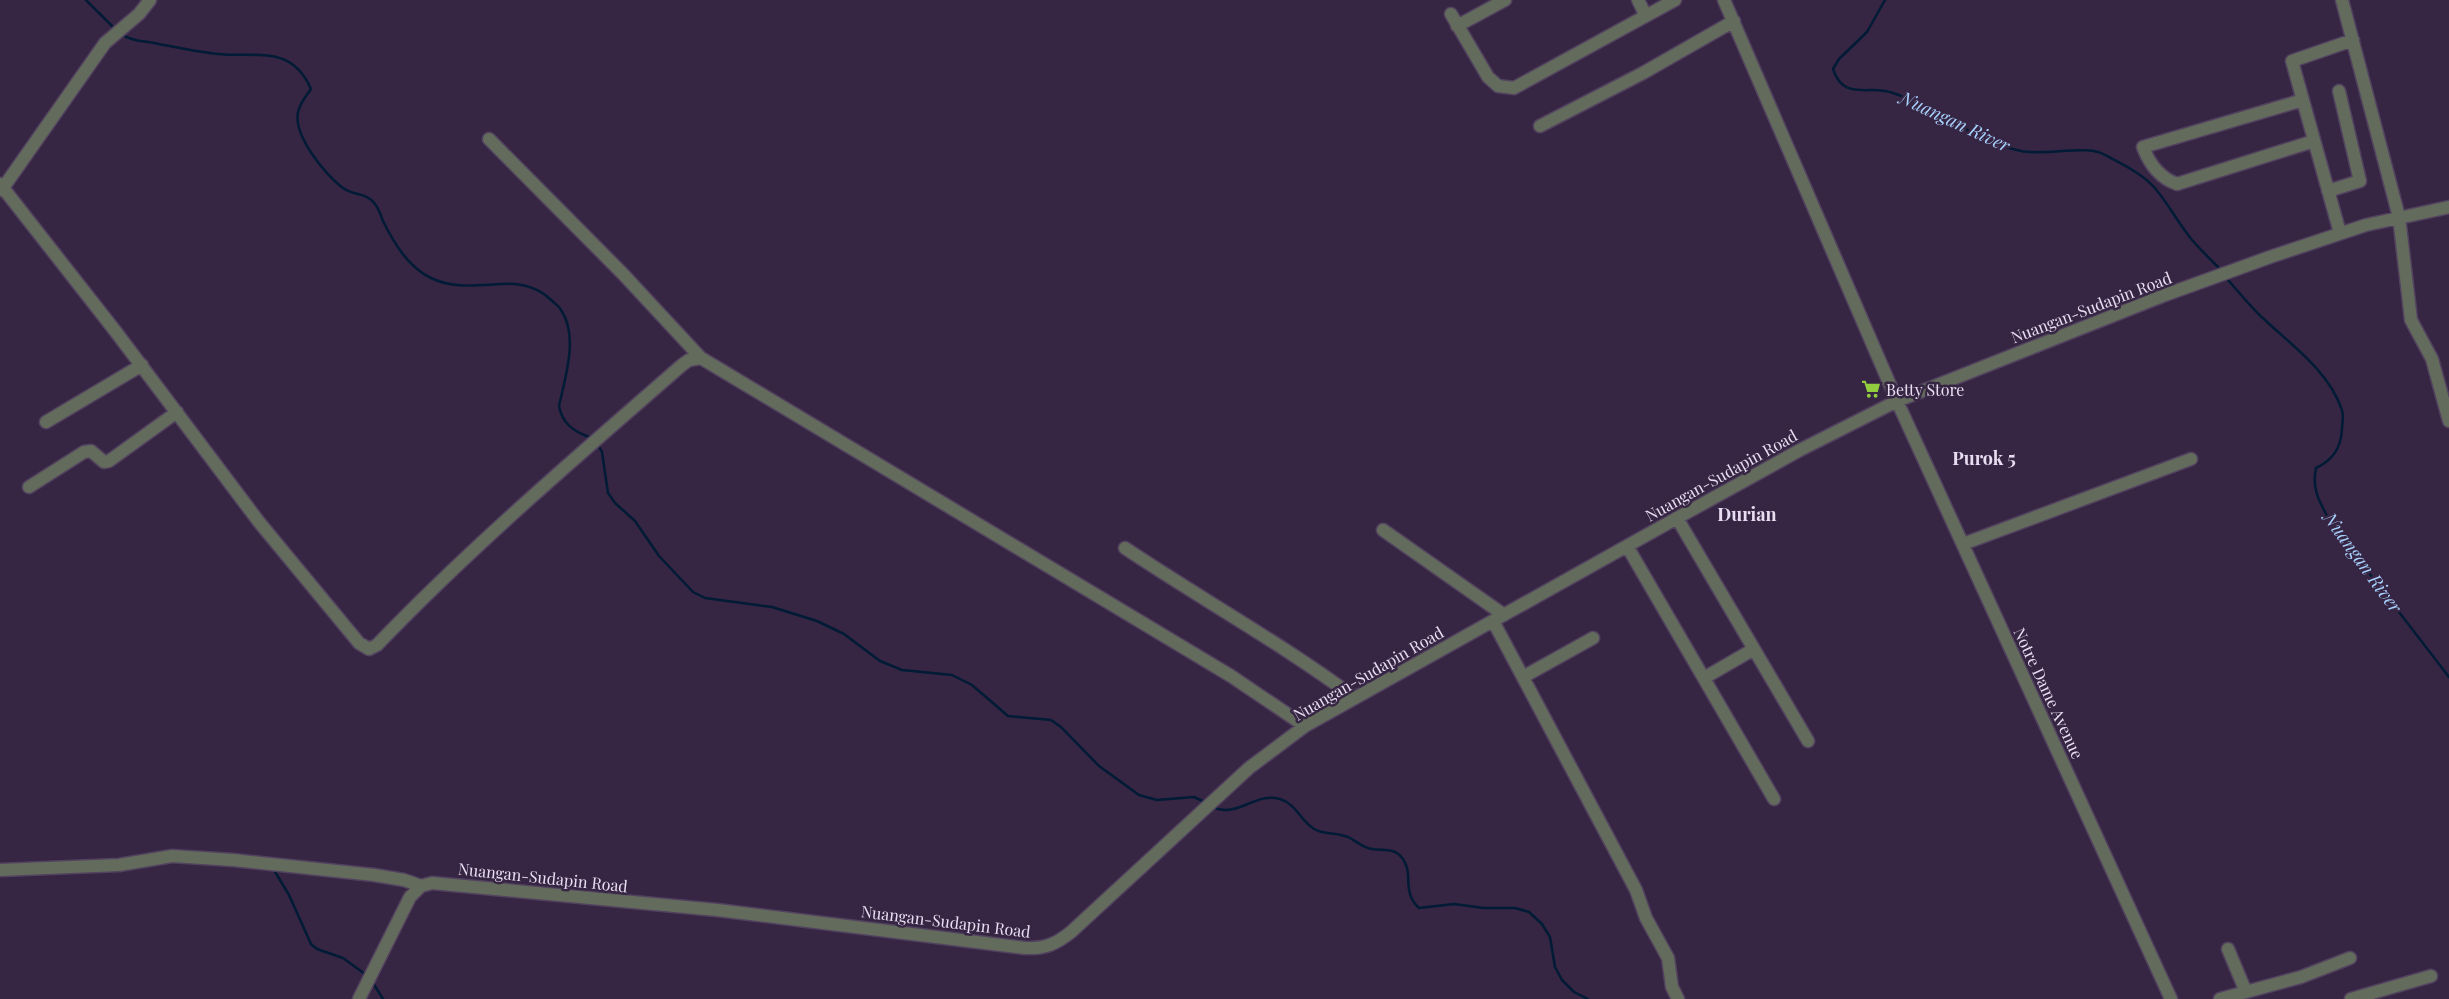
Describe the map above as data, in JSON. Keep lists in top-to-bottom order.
{
  "streets": {
    "street": ["Nuangan-Sudapin Road", "Notre Dame Avenue"]
  },
  "crossings": [
    ["Nuangan-Sudapin Road", "Notre Dame Avenue"]
  ],
  "districts": ["Purok 5", "Durian"],
  "water": ["Nuangan River"],
  "places": {
    "supermarket": ["Betty Store"]
  }
}
